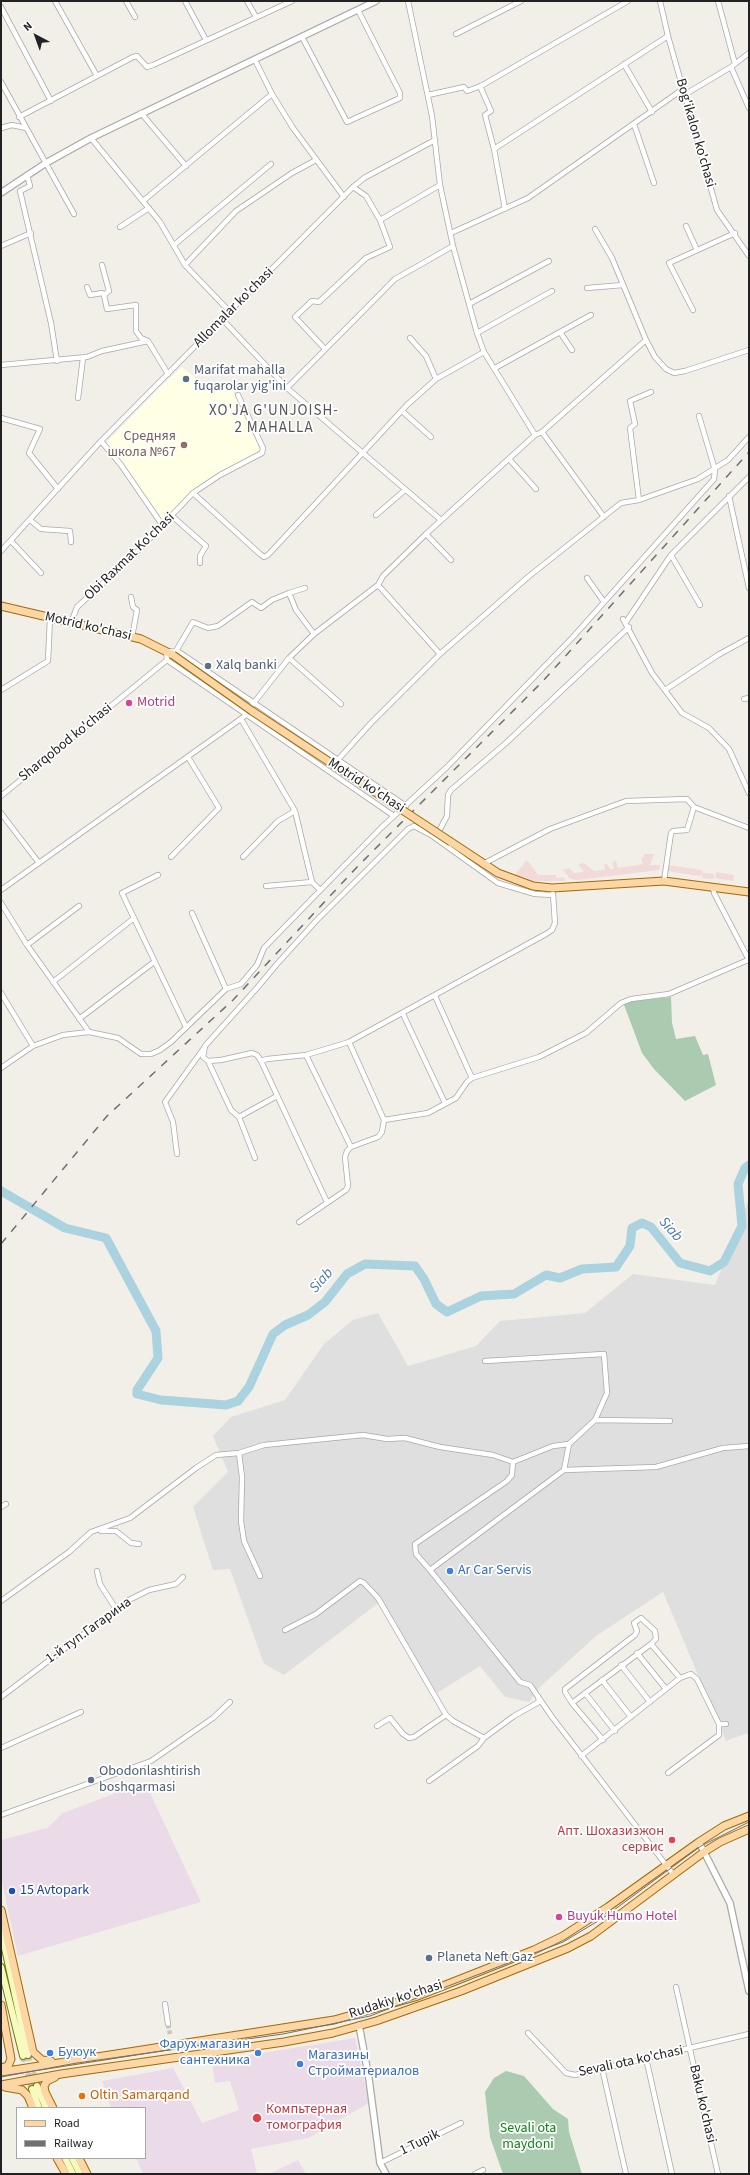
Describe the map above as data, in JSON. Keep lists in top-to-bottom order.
{
  "streets": {
    "main road": ["Motrid ko'chasi", "Rudakiy ko'chasi"],
    "street": [
      "Bog'ikalon ko'chasi",
      "Allomalar ko'chasi",
      "Obi Raxmat Ko'chasi",
      "Sharqobod ko'chasi",
      "1-й туп.Гагарина",
      "Sevali ota ko'chasi",
      "Baku ko'chasi",
      "1 Tupik"
    ]
  },
  "crossings": [
    ["Obi Raxmat Ko'chasi", "Motrid ko'chasi"],
    ["Sevali ota ko'chasi", "Baku ko'chasi"]
  ],
  "districts": ["XO'JA G'UNJOISH- 2 MAHALLA"],
  "water": ["Siab"],
  "parks": ["Sevali ota maydoni"],
  "places": [
    "Marifat mahalla fuqarolar yig'ini",
    "Средняя школа №67",
    "Xalq banki",
    "Motrid",
    "Ar Car Servis",
    "Obodonlashtirish boshqarmasi",
    "Апт. Шохазизжон сервис",
    "15 Avtopark",
    "Buyuk Humo Hotel",
    "Planeta Neft Gaz",
    "Буюук",
    "Фарух магазин сантехника",
    "Магазины Стройматериалов",
    "Oltin Samarqand",
    "Компьтерная томография"
  ],
  "legend": ["Road", "Railway"],
  "north": "top left"
}
